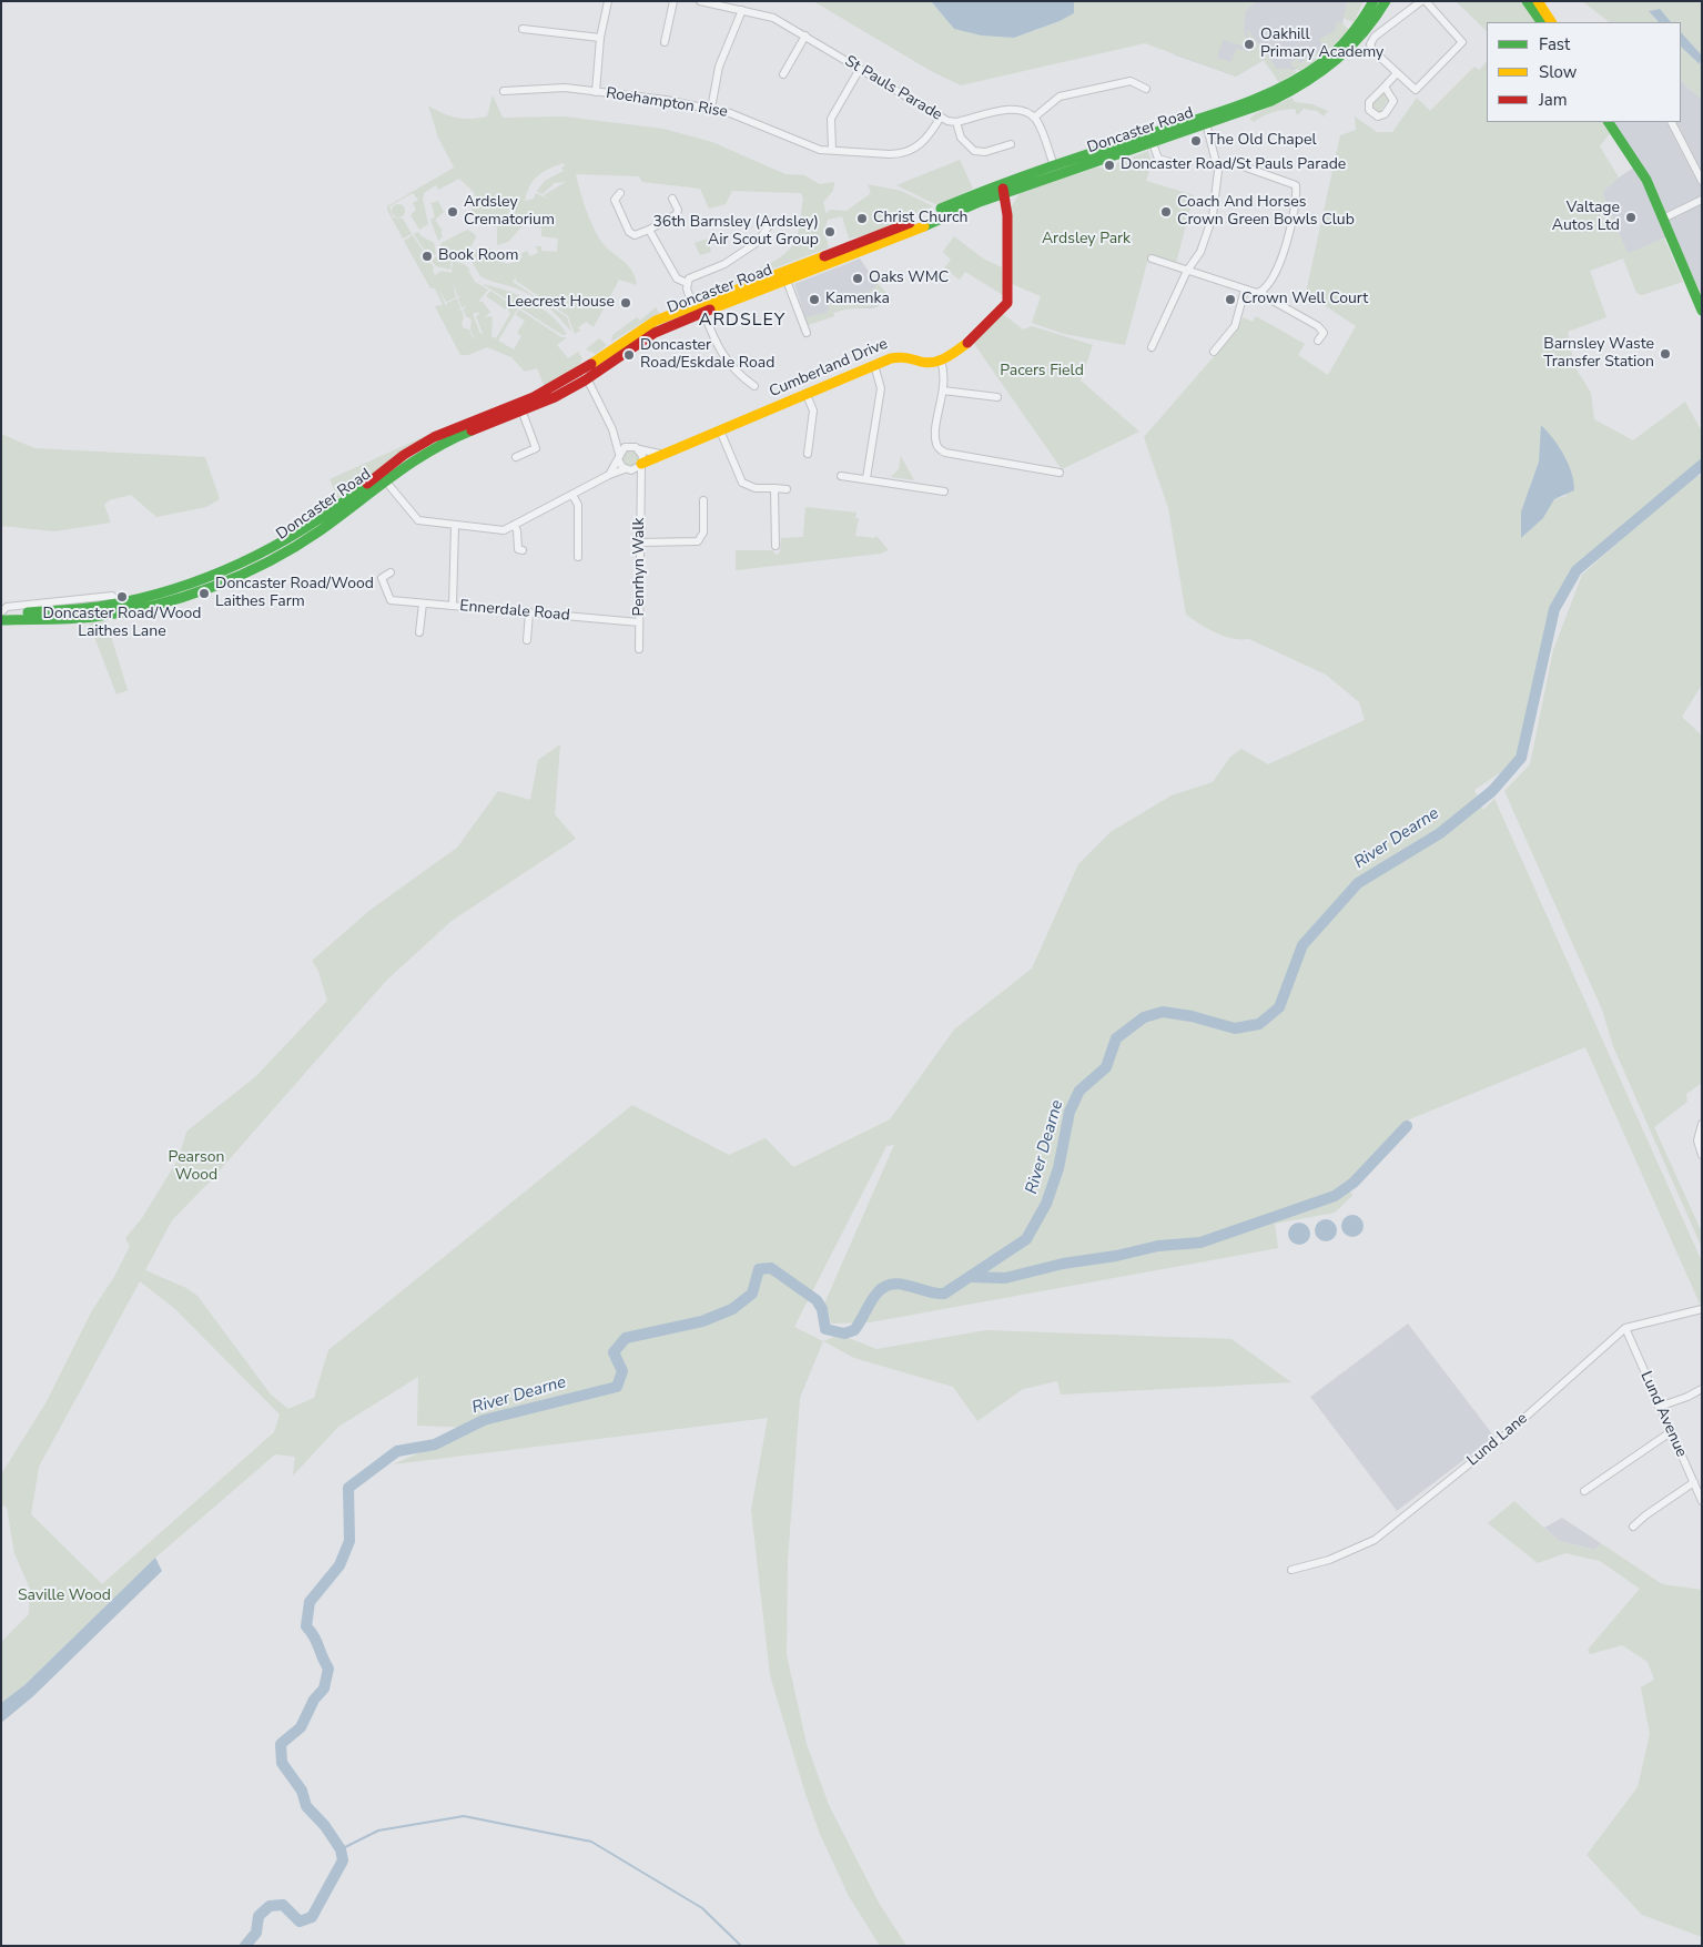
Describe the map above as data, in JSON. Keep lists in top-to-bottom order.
{
  "streets": {
    "main road": ["Doncaster Road", "Cumberland Drive"],
    "street": [
      "St Pauls Parade",
      "Roehampton Rise",
      "Penrhyn Walk",
      "Ennerdale Road",
      "Lund Avenue",
      "Lund Lane"
    ]
  },
  "crossings": [
    ["St Pauls Parade", "Roehampton Rise"],
    ["Doncaster Road", "Cumberland Drive"],
    ["Cumberland Drive", "Penrhyn Walk"],
    ["Penrhyn Walk", "Ennerdale Road"],
    ["Lund Avenue", "Lund Lane"]
  ],
  "districts": ["ARDSLEY"],
  "water": ["River Dearne"],
  "parks": [
    "Ardsley Park",
    "Pacers Field",
    "Pearson Wood",
    "Saville Wood"
  ],
  "places": [
    "Oakhill Primary Academy",
    "The Old Chapel",
    "Doncaster Road/St Pauls Parade",
    "Ardsley Crematorium",
    "Coach And Horses Crown Green Bowls Club",
    "Valtage Autos Ltd",
    "Christ Church",
    "36th Barnsley (Ardsley) Air Scout Group",
    "Book Room",
    "Oaks WMC",
    "Kamenka",
    "Crown Well Court",
    "Leecrest House",
    "Barnsley Waste Transfer Station",
    "Doncaster Road/Eskdale Road",
    "Doncaster Road/Wood Laithes Farm",
    "Doncaster Road/Wood Laithes Lane"
  ],
  "legend": ["Fast", "Slow", "Jam"]
}
